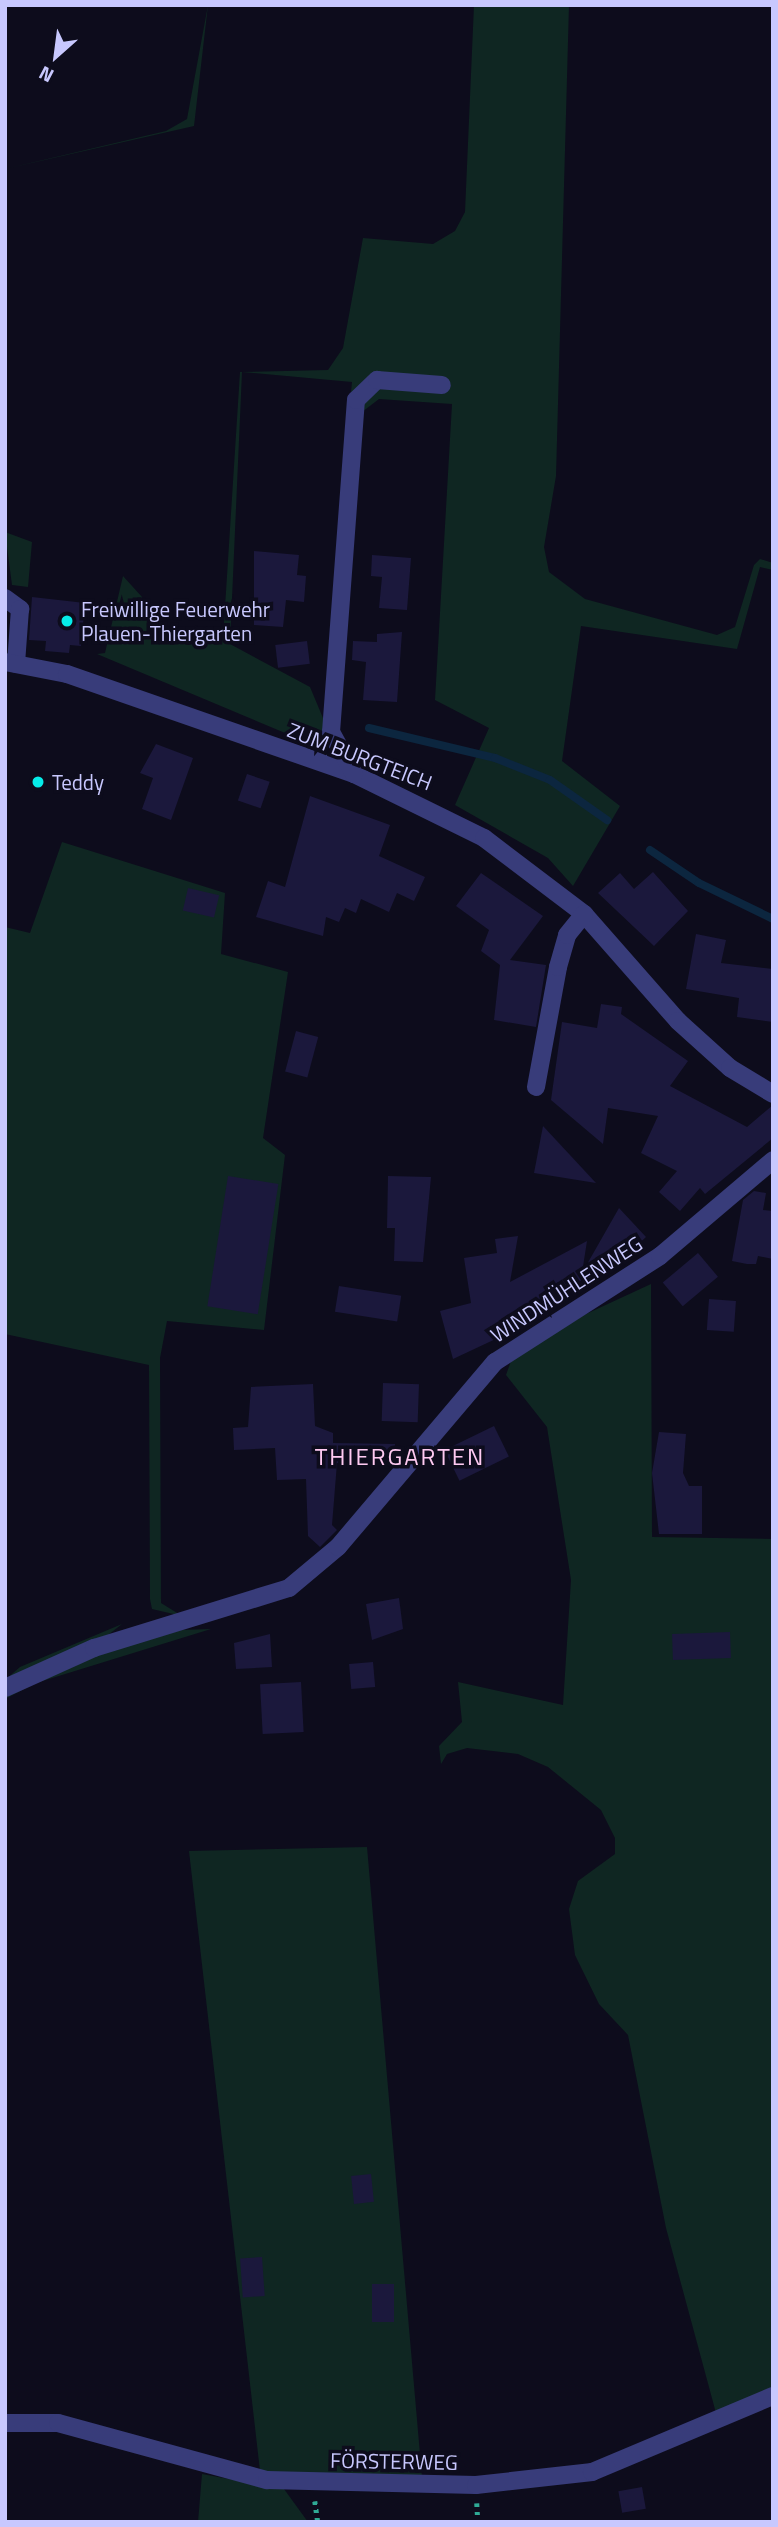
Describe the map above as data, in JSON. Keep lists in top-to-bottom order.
{
  "streets": {
    "street": ["ZUM BURGTEICH", "WINDMÜHLENWEG", "FÖRSTERWEG"]
  },
  "districts": ["THIERGARTEN"],
  "places": ["Freiwillige Feuerwehr Plauen-Thiergarten", "Teddy"],
  "north": "bottom left"
}
